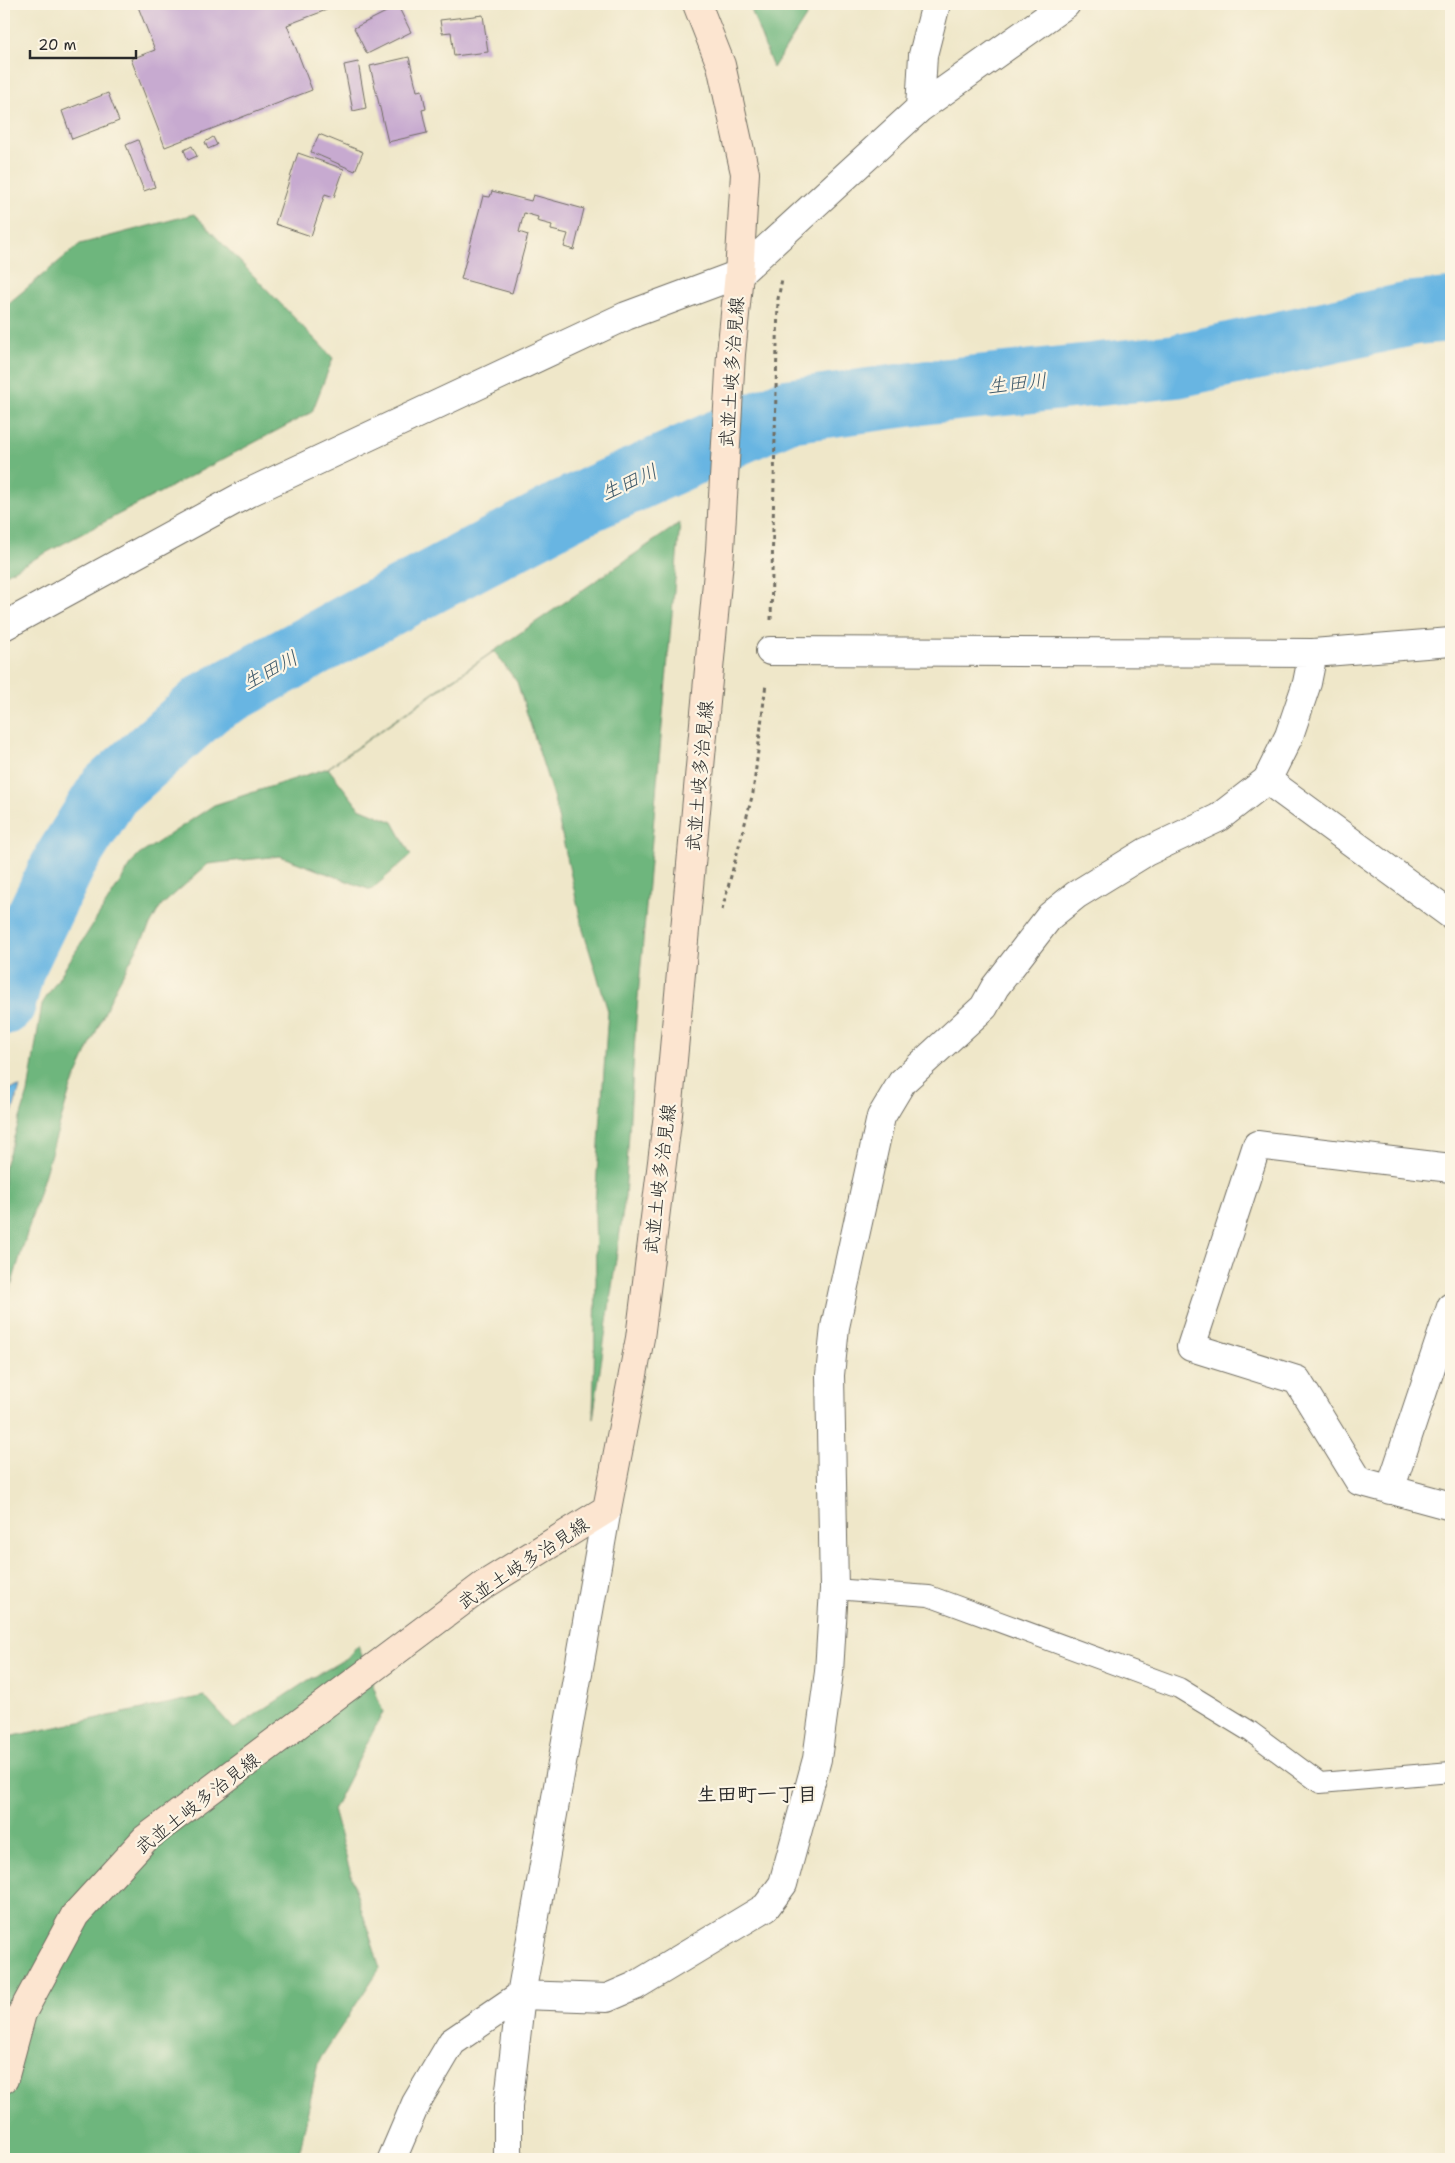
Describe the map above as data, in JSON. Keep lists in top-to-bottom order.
{
  "streets": {
    "main road": ["武並土岐多治見線"]
  },
  "districts": ["生田町一丁目"],
  "water": ["生田川"],
  "scale_bar": "20 m"
}
